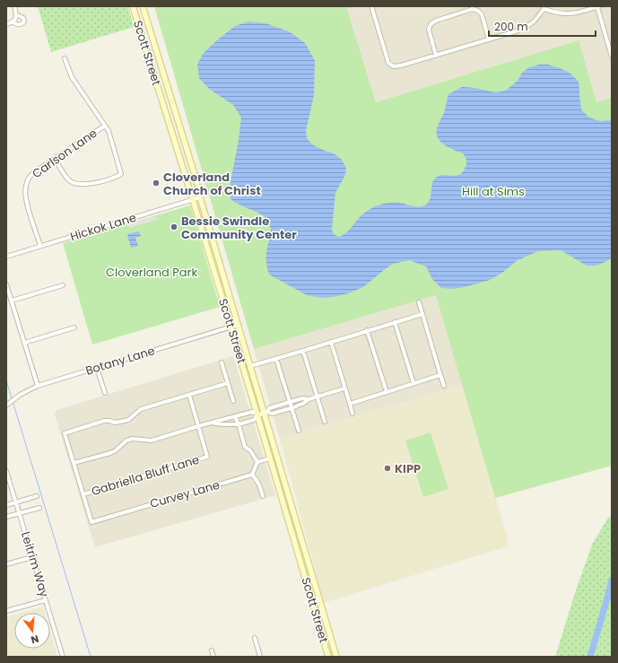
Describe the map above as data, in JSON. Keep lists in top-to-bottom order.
{
  "streets": {
    "main road": ["Scott Street"],
    "street": [
      "Carlson Lane",
      "Hickok Lane",
      "Botany Lane",
      "Gabriella Bluff Lane",
      "Curvey Lane",
      "Leitrim Way"
    ]
  },
  "crossings": [
    ["Scott Street", "Hickok Lane"],
    ["Scott Street", "Botany Lane"],
    ["Carlson Lane", "Hickok Lane"],
    ["Gabriella Bluff Lane", "Curvey Lane"]
  ],
  "parks": ["Hill at Sims", "Cloverland Park"],
  "places": ["Cloverland Church of Christ", "Bessie Swindle Community Center", "KIPP"],
  "scale_bar": "200 m",
  "north": "bottom"
}
